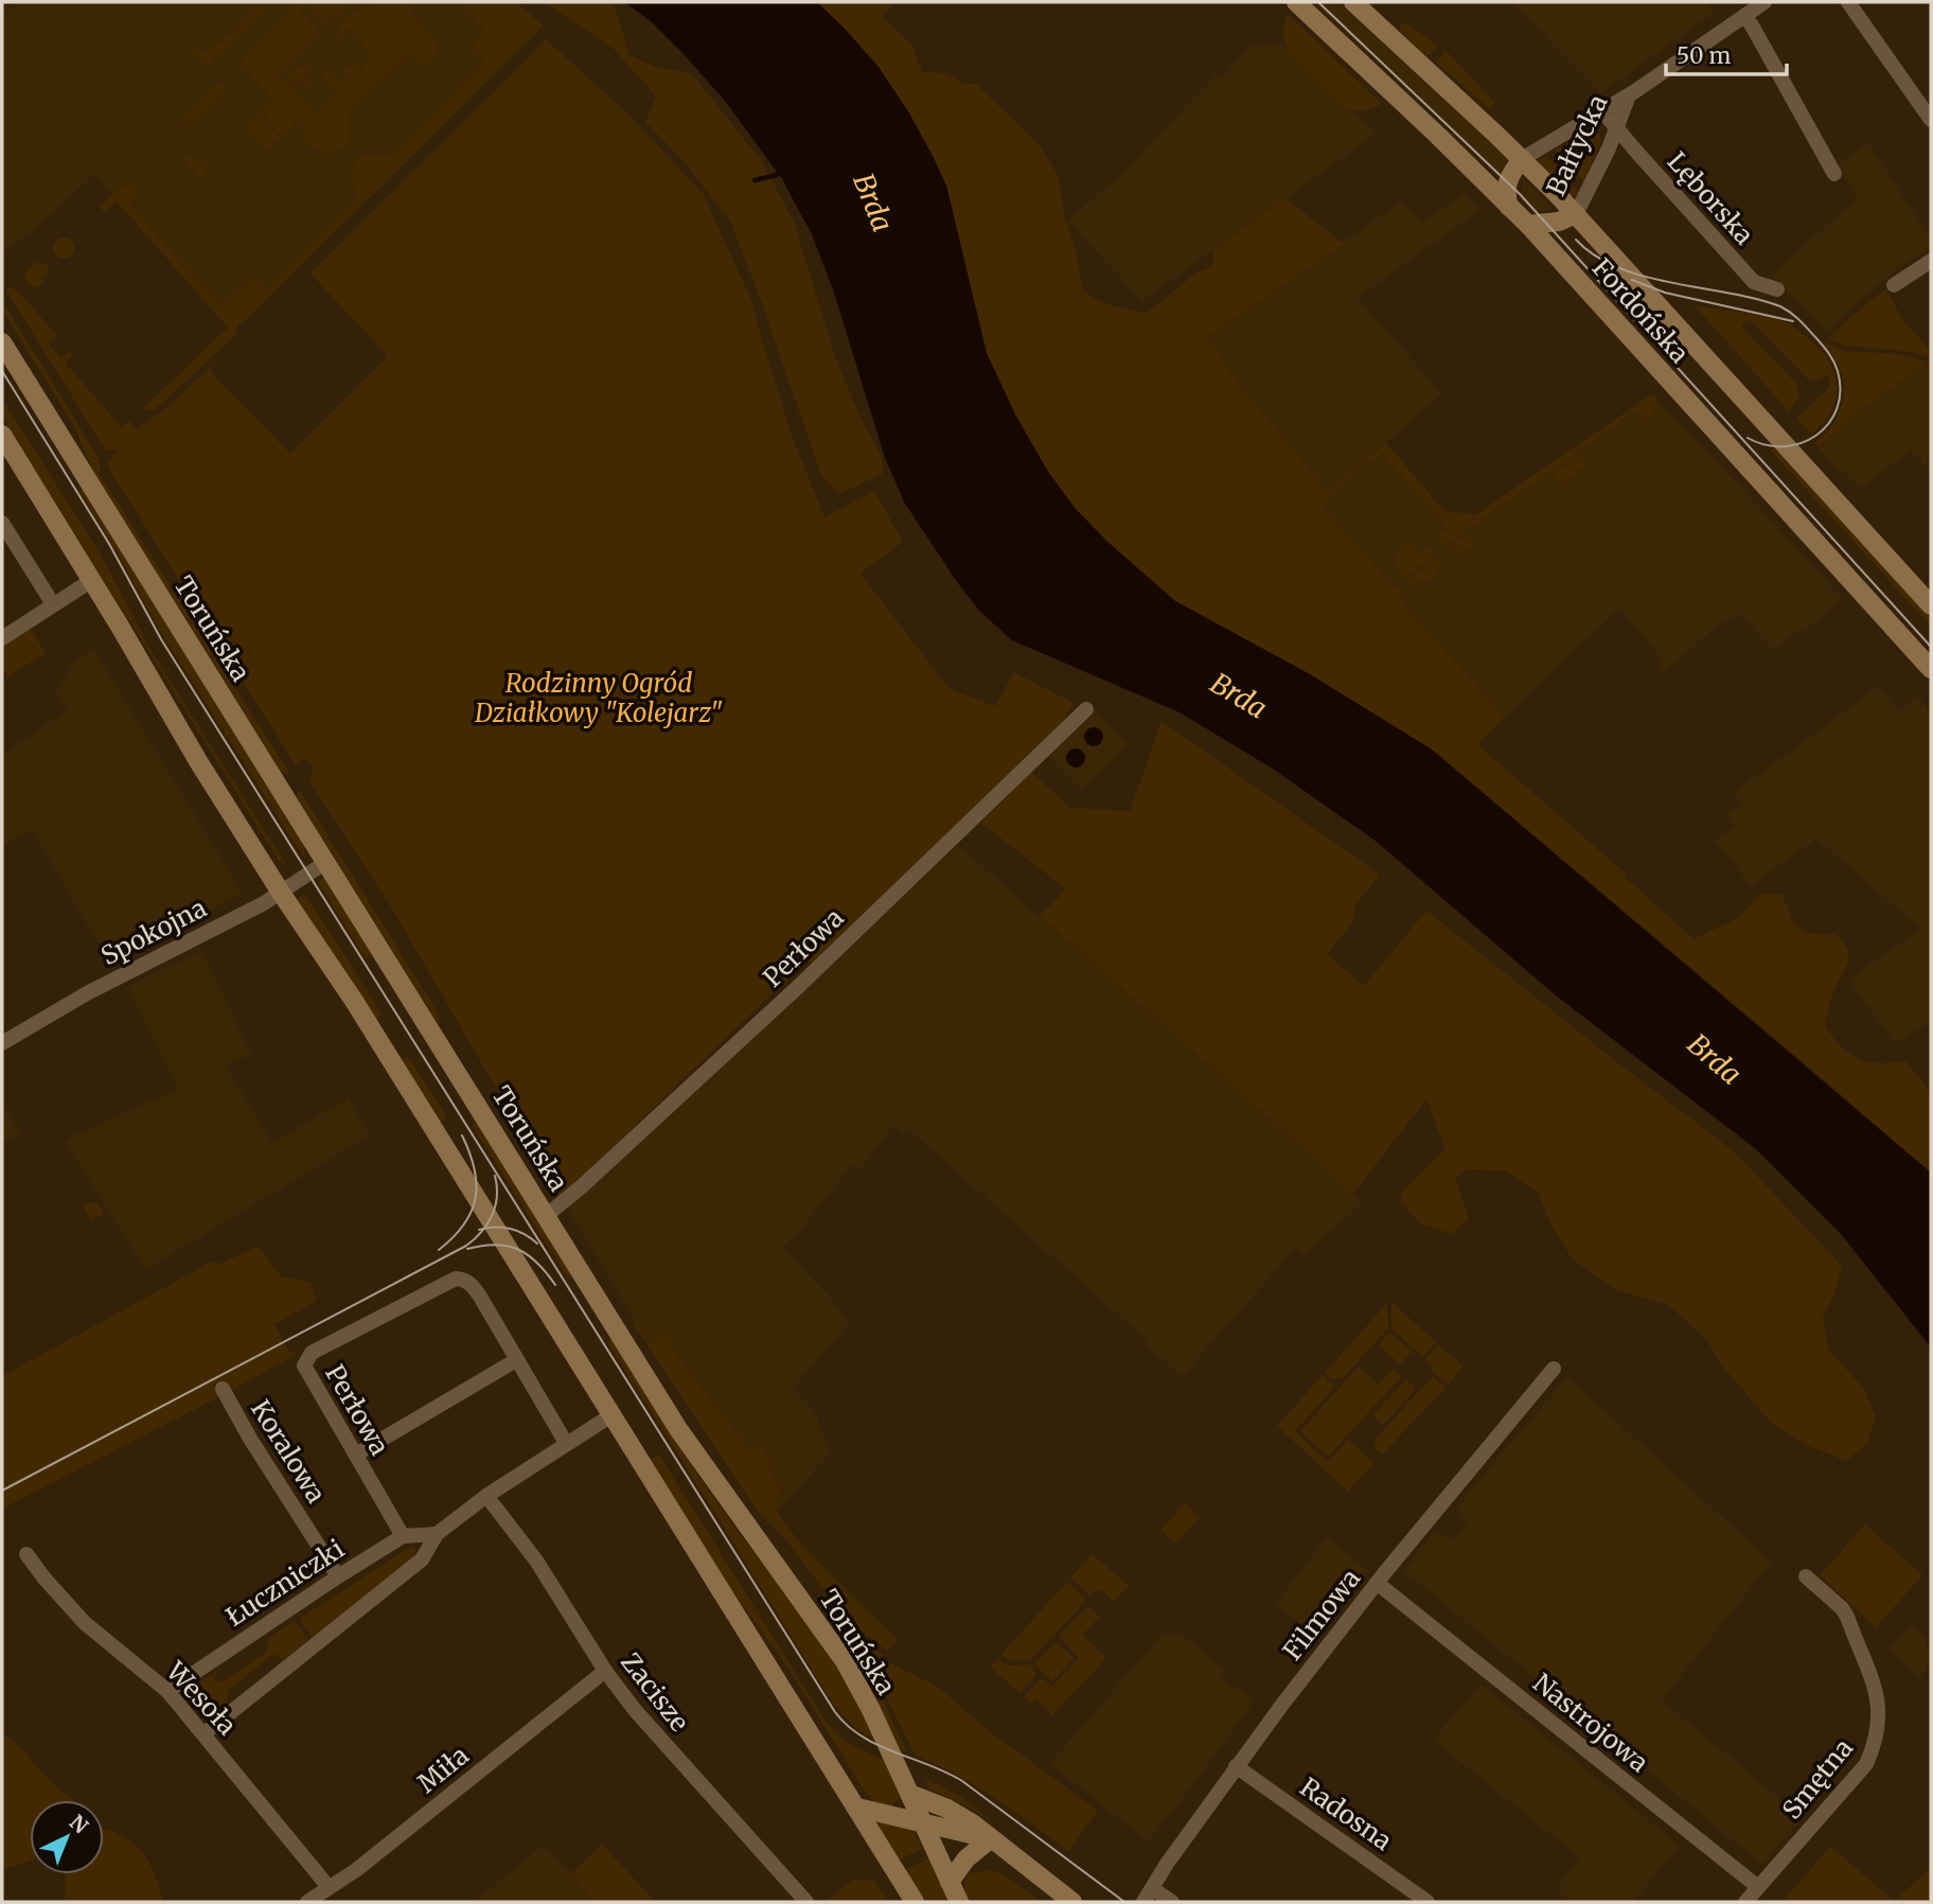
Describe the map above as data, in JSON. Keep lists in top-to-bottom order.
{
  "streets": {
    "main road": ["Bałtycka", "Fordońska", "Toruńska"],
    "street": [
      "Lęborska",
      "Spokojna",
      "Perłowa",
      "Koralowa",
      "Łuczniczki",
      "Filmowa",
      "Zacisze",
      "Wesoła",
      "Nastrojowa",
      "Miła",
      "Smętna",
      "Radosna"
    ]
  },
  "crossings": [
    ["Bałtycka", "Lęborska"],
    ["Bałtycka", "Fordońska"],
    ["Toruńska", "Spokojna"],
    ["Toruńska", "Perłowa"],
    ["Perłowa", "Łuczniczki"],
    ["Koralowa", "Łuczniczki"],
    ["Łuczniczki", "Wesoła"],
    ["Filmowa", "Nastrojowa"],
    ["Filmowa", "Radosna"],
    ["Zacisze", "Miła"],
    ["Wesoła", "Miła"],
    ["Nastrojowa", "Smętna"]
  ],
  "water": ["Brda"],
  "parks": ["Rodzinny Ogród Działkowy \"Kolejarz\""],
  "scale_bar": "50 m",
  "north": "top right"
}
